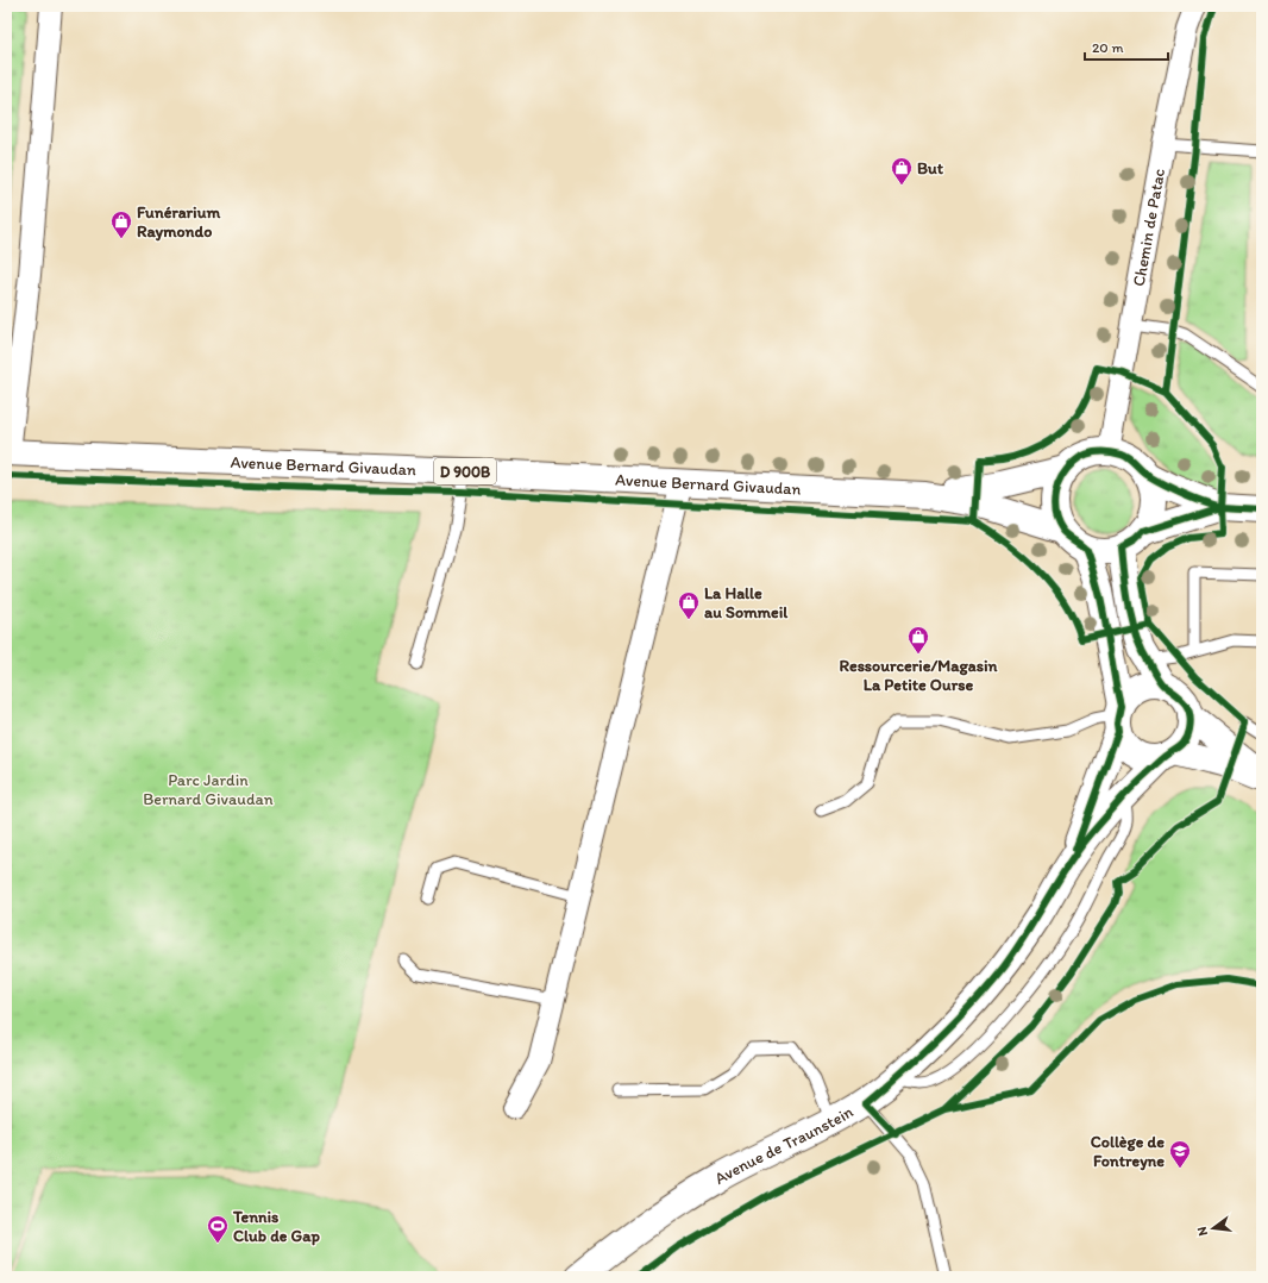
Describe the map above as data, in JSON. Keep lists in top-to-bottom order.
{
  "streets": {
    "main road": ["Avenue Bernard Givaudan", "D 900B", "Avenue de Traunstein"],
    "street": ["Chemin de Patac"]
  },
  "crossings": [
    ["Chemin de Patac", "D 900B"],
    ["Avenue Bernard Givaudan", "D 900B"]
  ],
  "parks": ["Parc Jardin Bernard Givaudan"],
  "places": {
    "shop": [
      "But",
      "Funérarium Raymondo",
      "La Halle au Sommeil",
      "Ressourcerie/Magasin La Petite Ourse"
    ],
    "school or university": ["Collège de Fontreyne"],
    "sports": ["Tennis Club de Gap"]
  },
  "scale_bar": "20 m",
  "north": "left"
}
